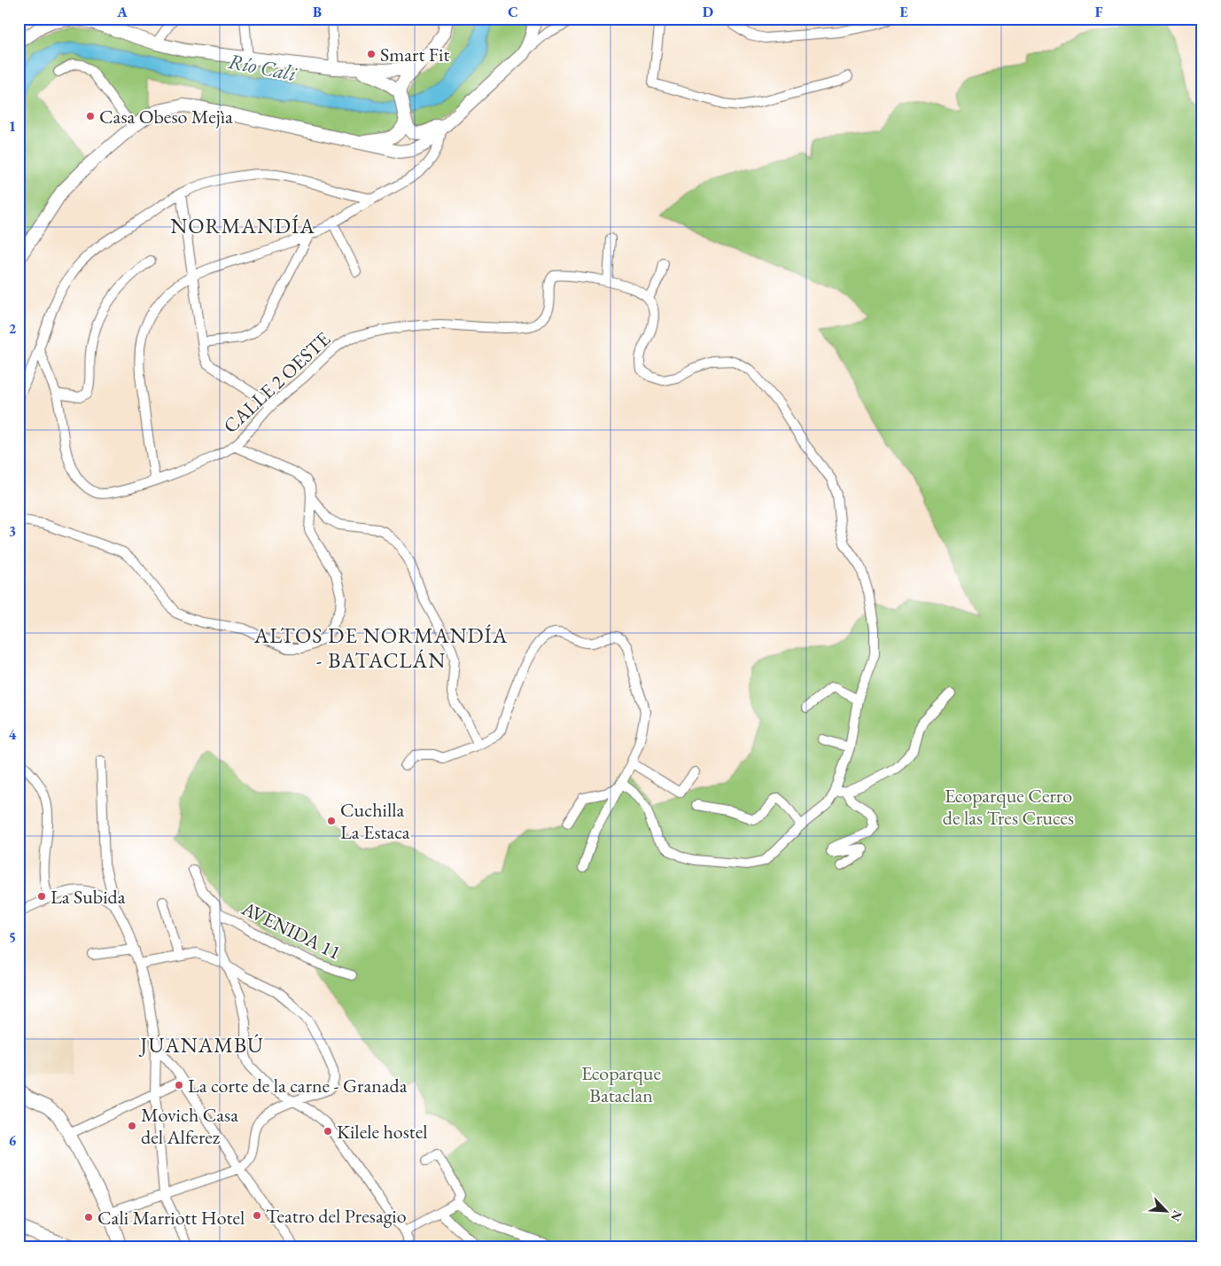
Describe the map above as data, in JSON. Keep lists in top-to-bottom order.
{
  "streets": {
    "street": ["CALLE 2 OESTE", "AVENIDA 11"]
  },
  "districts": ["NORMANDÍA", "ALTOS DE NORMANDÍA - BATACLÁN", "JUANAMBÚ"],
  "water": ["Río Cali"],
  "parks": ["Ecoparque Cerro de las Tres Cruces", "Ecoparque Bataclan"],
  "places": [
    "Smart Fit",
    "Casa Obeso Mejìa",
    "Cuchilla La Estaca",
    "La Subida",
    "La corte de la carne - Granada",
    "Movich Casa del Alferez",
    "Kilele hostel",
    "Teatro del Presagio",
    "Cali Marriott Hotel"
  ],
  "north": "bottom right",
  "grid": {
    "columns": [
      "A",
      "B",
      "C",
      "D",
      "E",
      "F"
    ],
    "rows": [
      "1",
      "2",
      "3",
      "4",
      "5",
      "6"
    ]
  }
}
